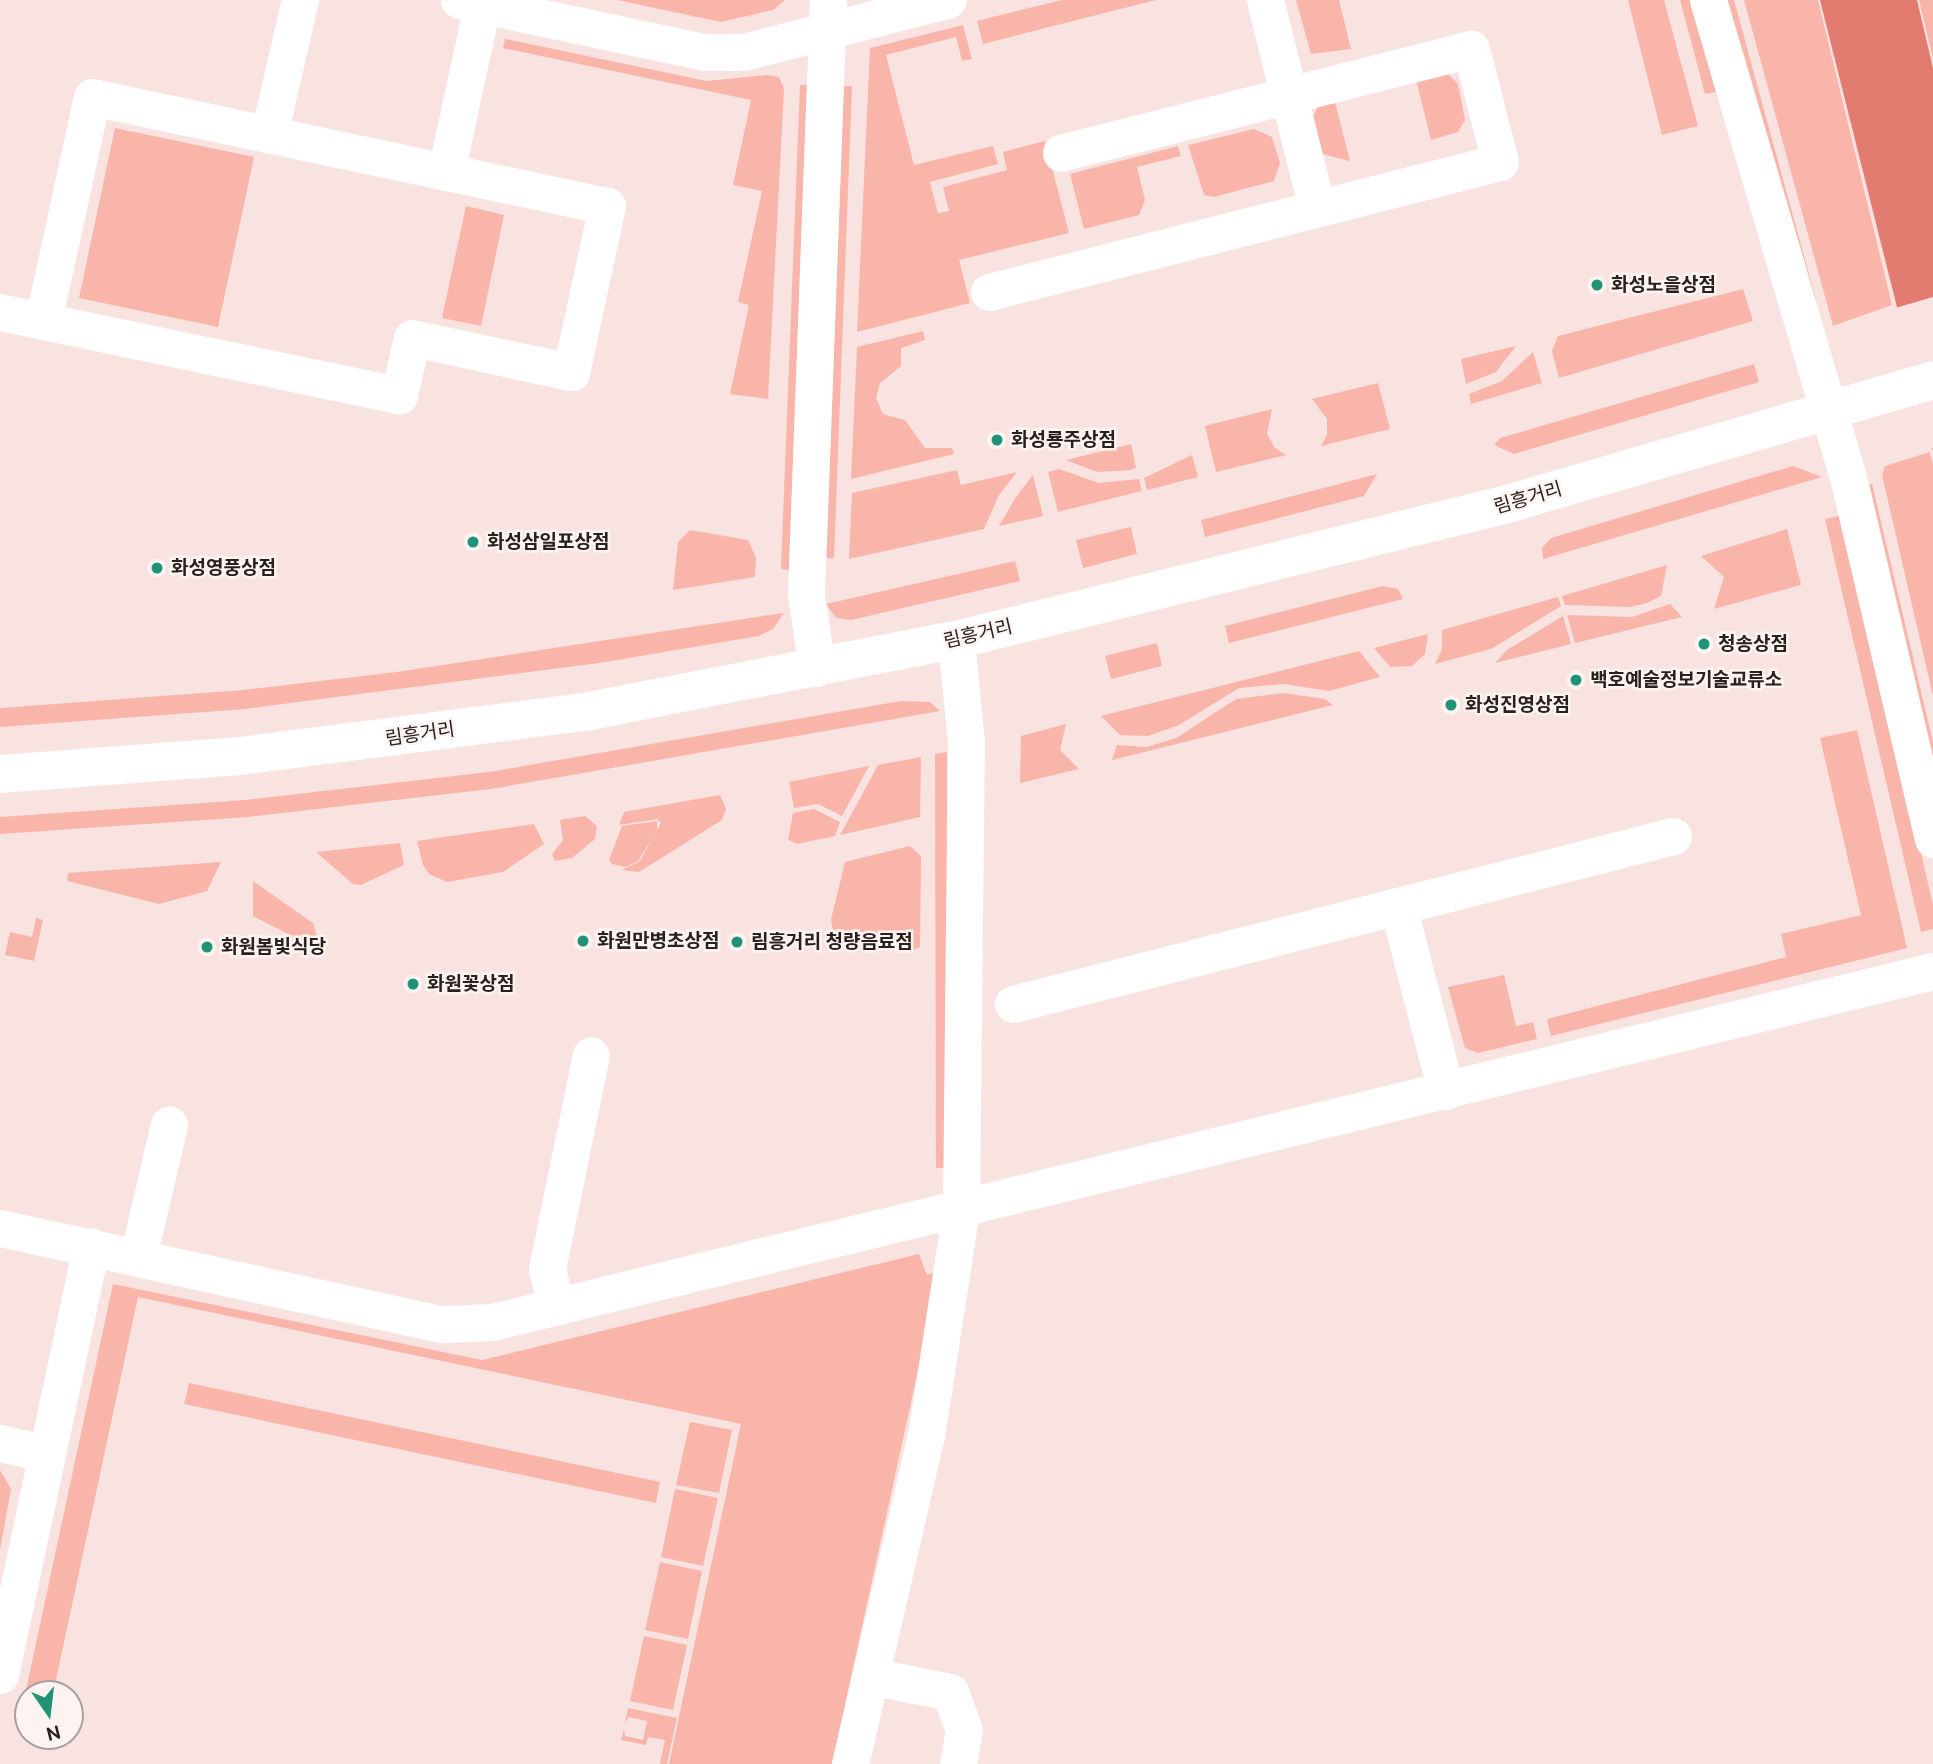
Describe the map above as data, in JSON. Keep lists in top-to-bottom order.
{
  "streets": {
    "main road": ["림흥거리"]
  },
  "places": [
    "화성노을상점",
    "화성룡주상점",
    "화성삼일포상점",
    "화성영풍상점",
    "청송상점",
    "백호예술정보기술교류소",
    "화성진영상점",
    "화원만병초상점",
    "림흥거리 청량음료점",
    "화원봄빛식당",
    "화원꽃상점"
  ],
  "north": "bottom"
}
